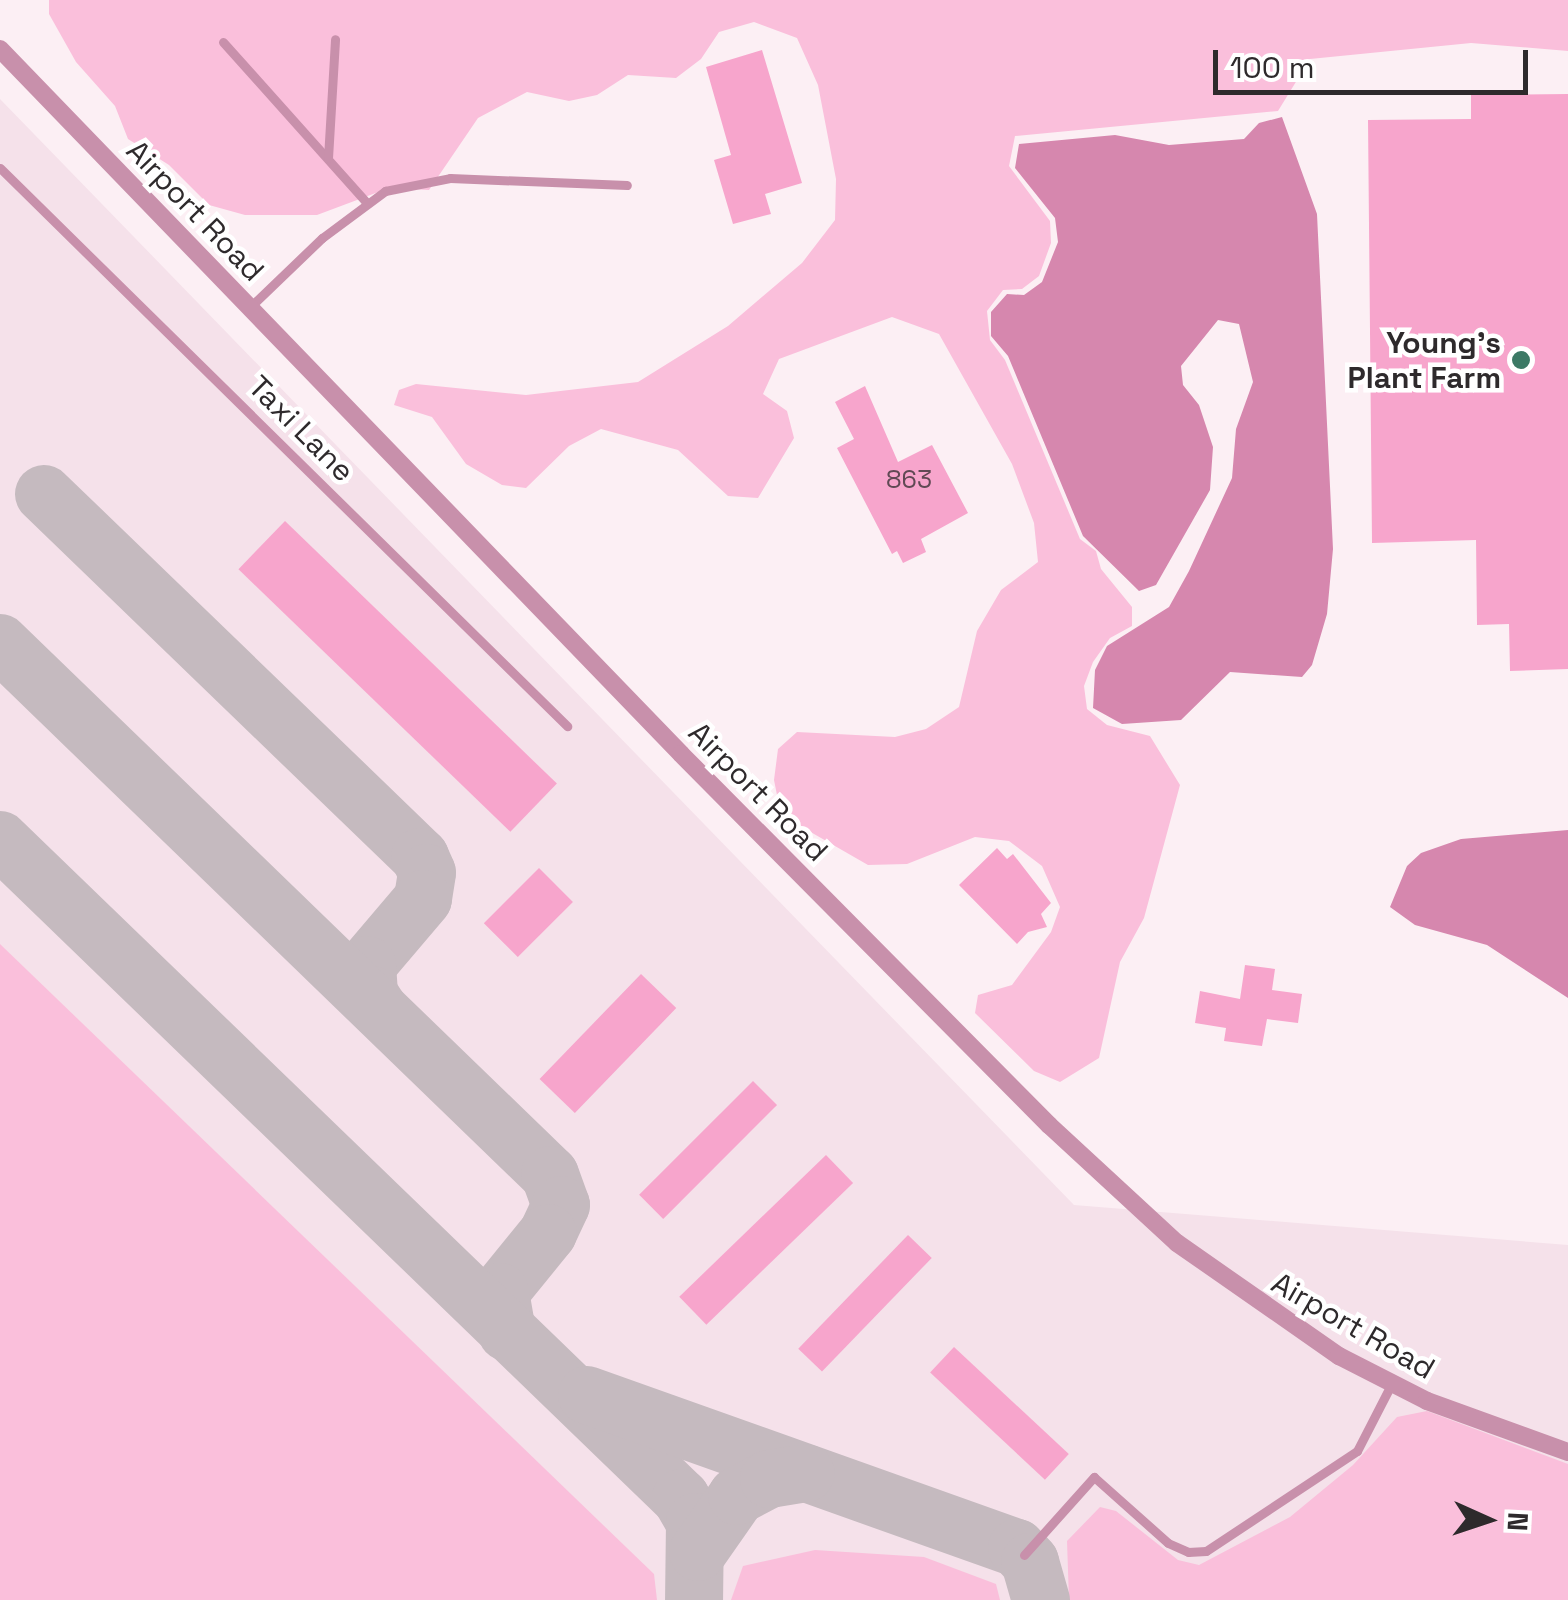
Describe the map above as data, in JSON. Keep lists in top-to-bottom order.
{
  "streets": {
    "street": ["Airport Road"],
    "lane": ["Taxi Lane"]
  },
  "places": ["Young's Plant Farm"],
  "house_numbers": ["863"],
  "scale_bar": "100 m",
  "north": "right"
}
